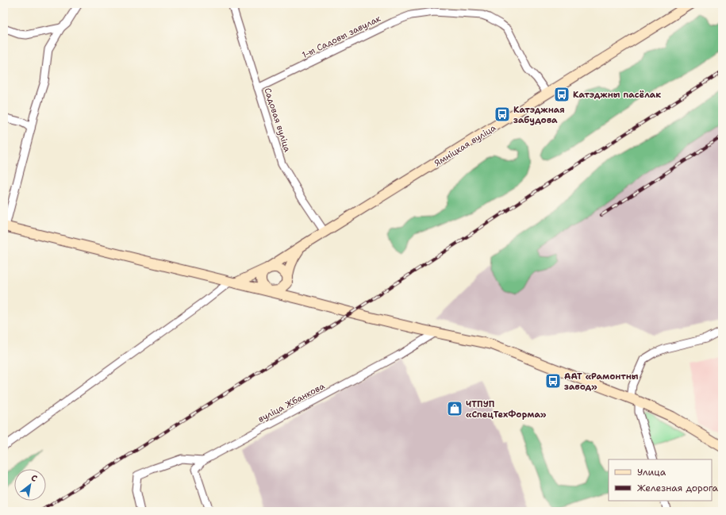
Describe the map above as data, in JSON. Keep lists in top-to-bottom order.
{
  "streets": {
    "main road": ["Ямніцкая вуліца"],
    "street": ["1-ы Садовы завулак", "Садовая вуліца", "вуліца Жбанкова"]
  },
  "crossings": [
    ["1-ы Садовы завулак", "Садовая вуліца"],
    ["1-ы Садовы завулак", "Ямніцкая вуліца"],
    ["Садовая вуліца", "Ямніцкая вуліца"]
  ],
  "places": {
    "bus stop": ["Катэджны пасёлак", "Катэджная забудова", "ААТ «Рамонтны завод»"],
    "shop": ["ЧТПУП «СпецТехФорма»"]
  },
  "legend": ["Улица", "Железная дорога"],
  "north": "top right"
}
